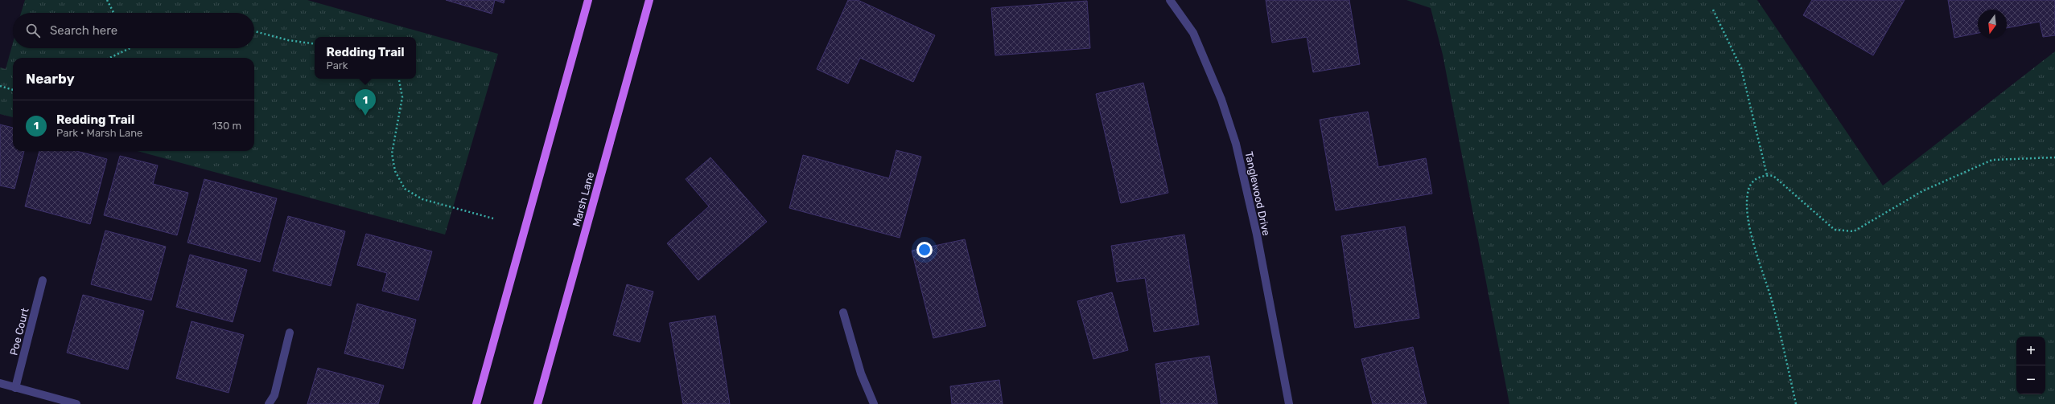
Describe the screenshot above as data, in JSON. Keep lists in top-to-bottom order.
{
  "streets": {
    "main road": ["Marsh Lane"],
    "street": ["Tanglewood Drive", "Poe Court"]
  },
  "north": "bottom",
  "page": {
    "search": "Search here",
    "popup": ["Redding Trail", "Park"],
    "heading": "Nearby",
    "pins": "1",
    "list": [
      {
        "mark": "1",
        "name": "Redding Trail",
        "note": "Park · Marsh Lane",
        "value": "130 m"
      }
    ],
    "map_buttons": ["+", "−"]
  }
}
